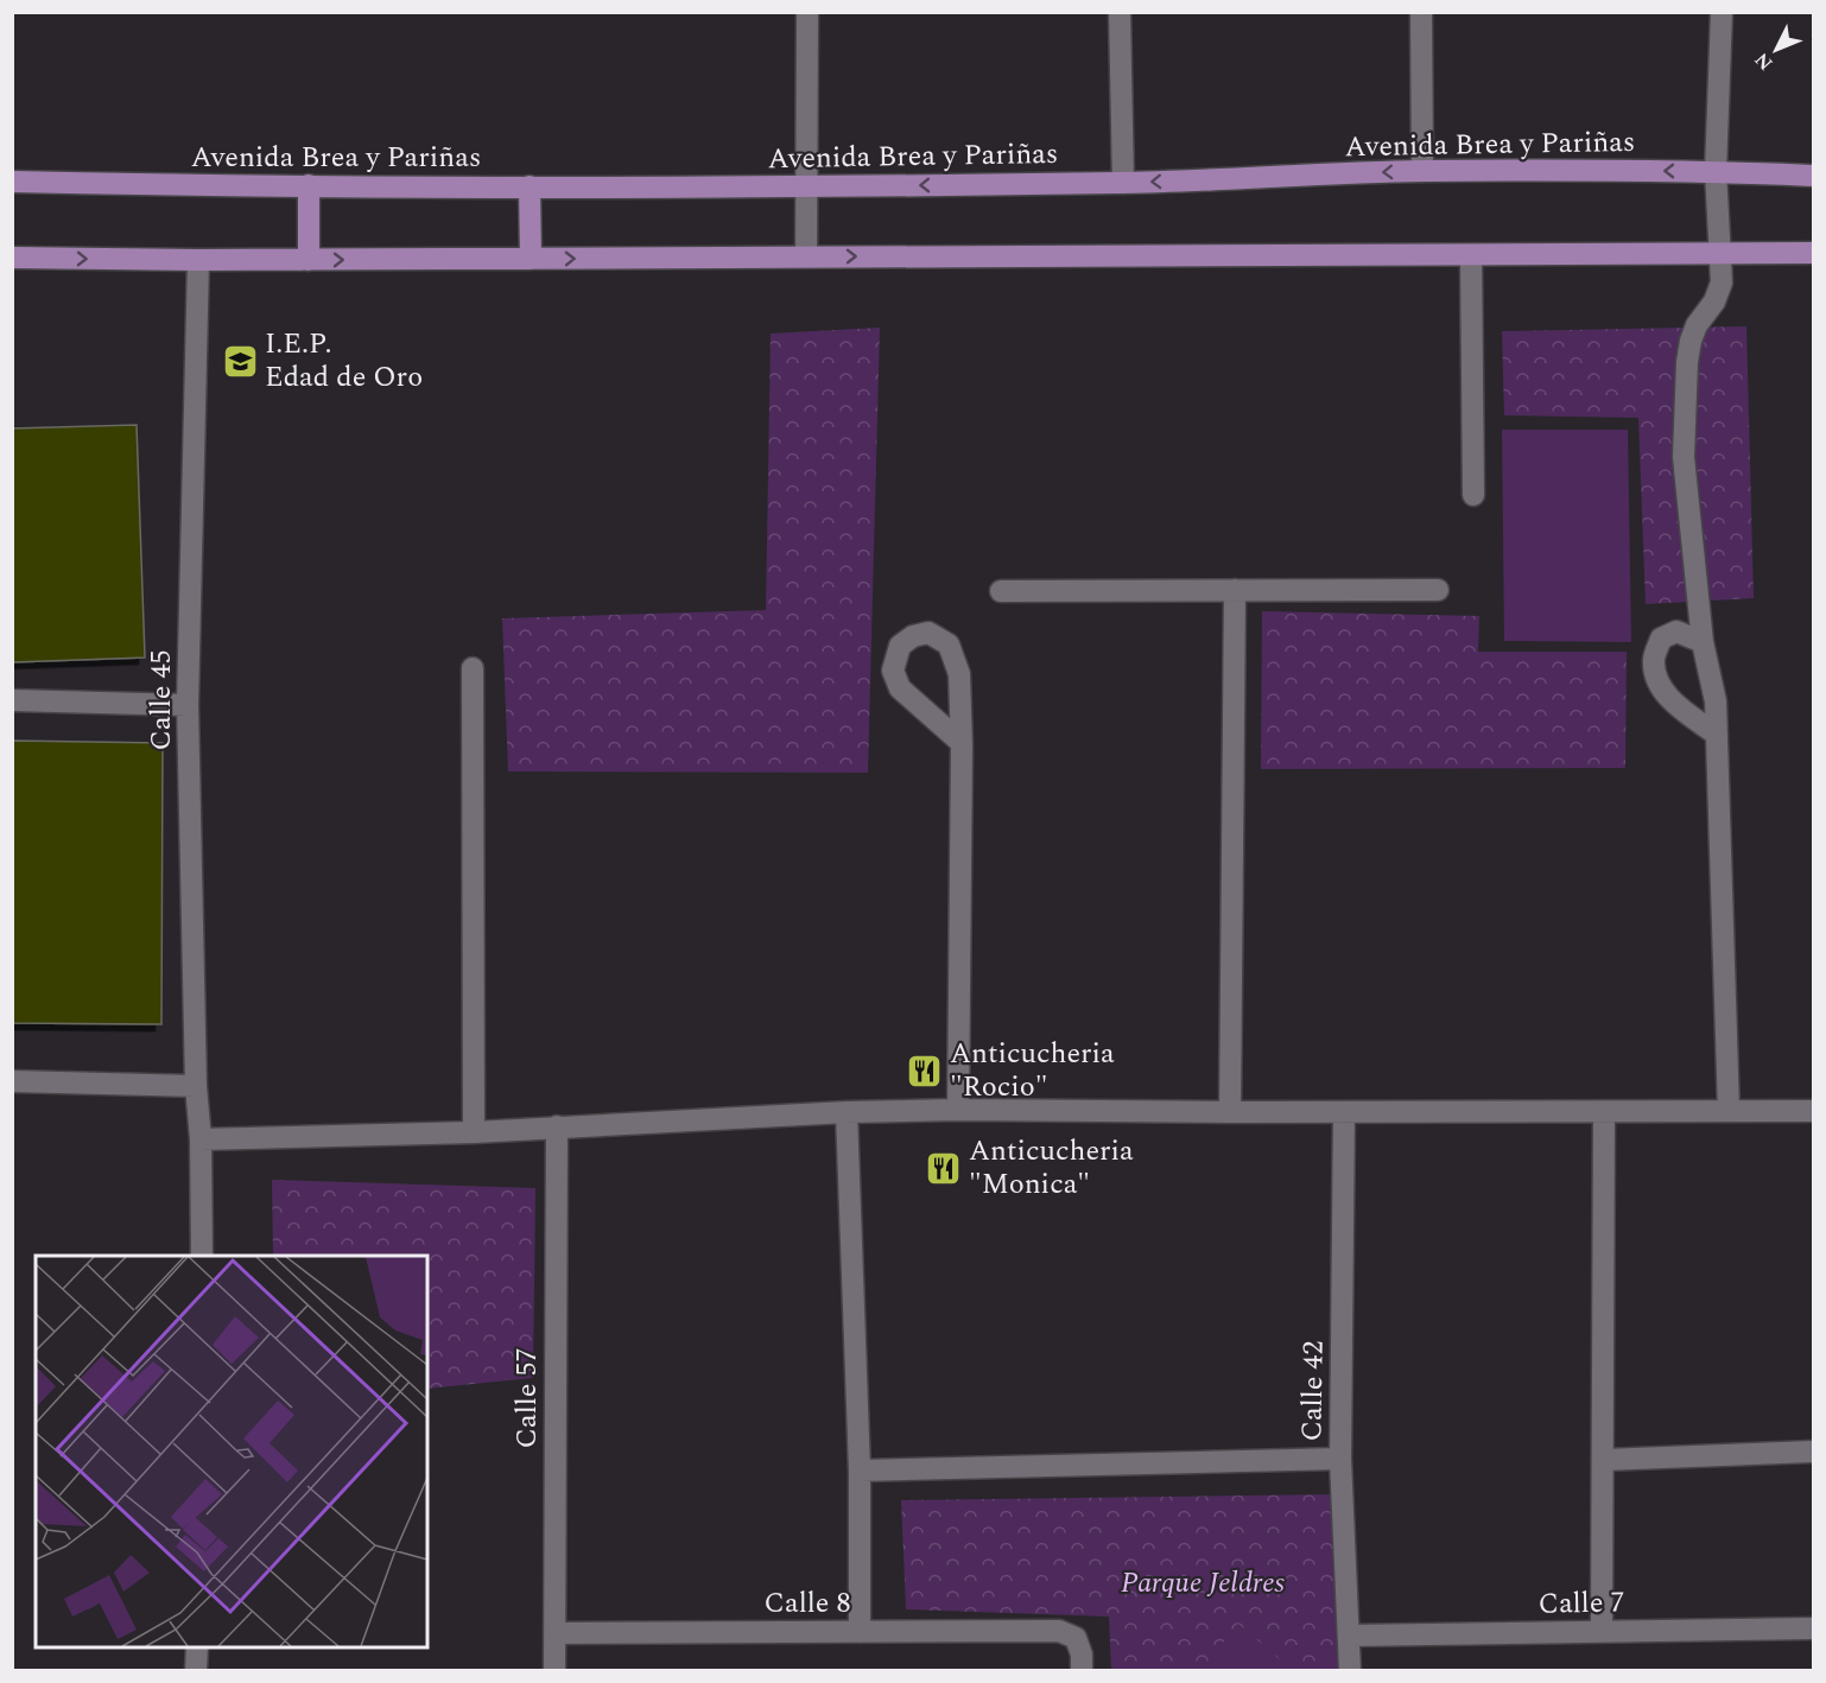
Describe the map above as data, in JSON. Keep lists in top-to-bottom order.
{
  "streets": {
    "main road": ["Avenida Brea y Pariñas"],
    "street": [
      "Calle 45",
      "Calle 42",
      "Calle 57",
      "Calle 8",
      "Calle 7"
    ]
  },
  "crossings": [
    ["Calle 42", "Calle 7"],
    ["Calle 57", "Calle 8"]
  ],
  "parks": ["Parque Jeldres"],
  "places": {
    "school or university": ["I.E.P. Edad de Oro"],
    "restaurant": ["Anticucheria \"Rocio\"", "Anticucheria \"Monica\""]
  },
  "north": "bottom left"
}
